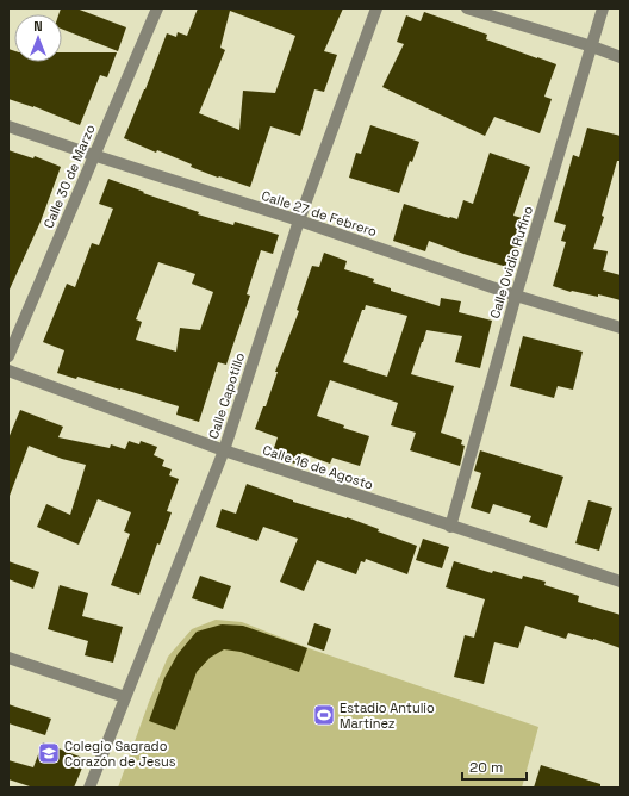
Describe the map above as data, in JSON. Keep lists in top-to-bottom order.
{
  "streets": {
    "street": [
      "Calle 30 de Marzo",
      "Calle 27 de Febrero",
      "Calle Ovidio Rufino",
      "Calle Capotillo",
      "Calle 16 de Agosto"
    ]
  },
  "crossings": [
    ["Calle 30 de Marzo", "Calle 27 de Febrero"],
    ["Calle 27 de Febrero", "Calle Ovidio Rufino"],
    ["Calle 27 de Febrero", "Calle Capotillo"],
    ["Calle Ovidio Rufino", "Calle 16 de Agosto"],
    ["Calle Capotillo", "Calle 16 de Agosto"]
  ],
  "places": {
    "sports": ["Estadio Antulio Martínez"],
    "school or university": ["Colegio Sagrado Corazón de Jesus"]
  },
  "scale_bar": "20 m",
  "north": "top"
}
